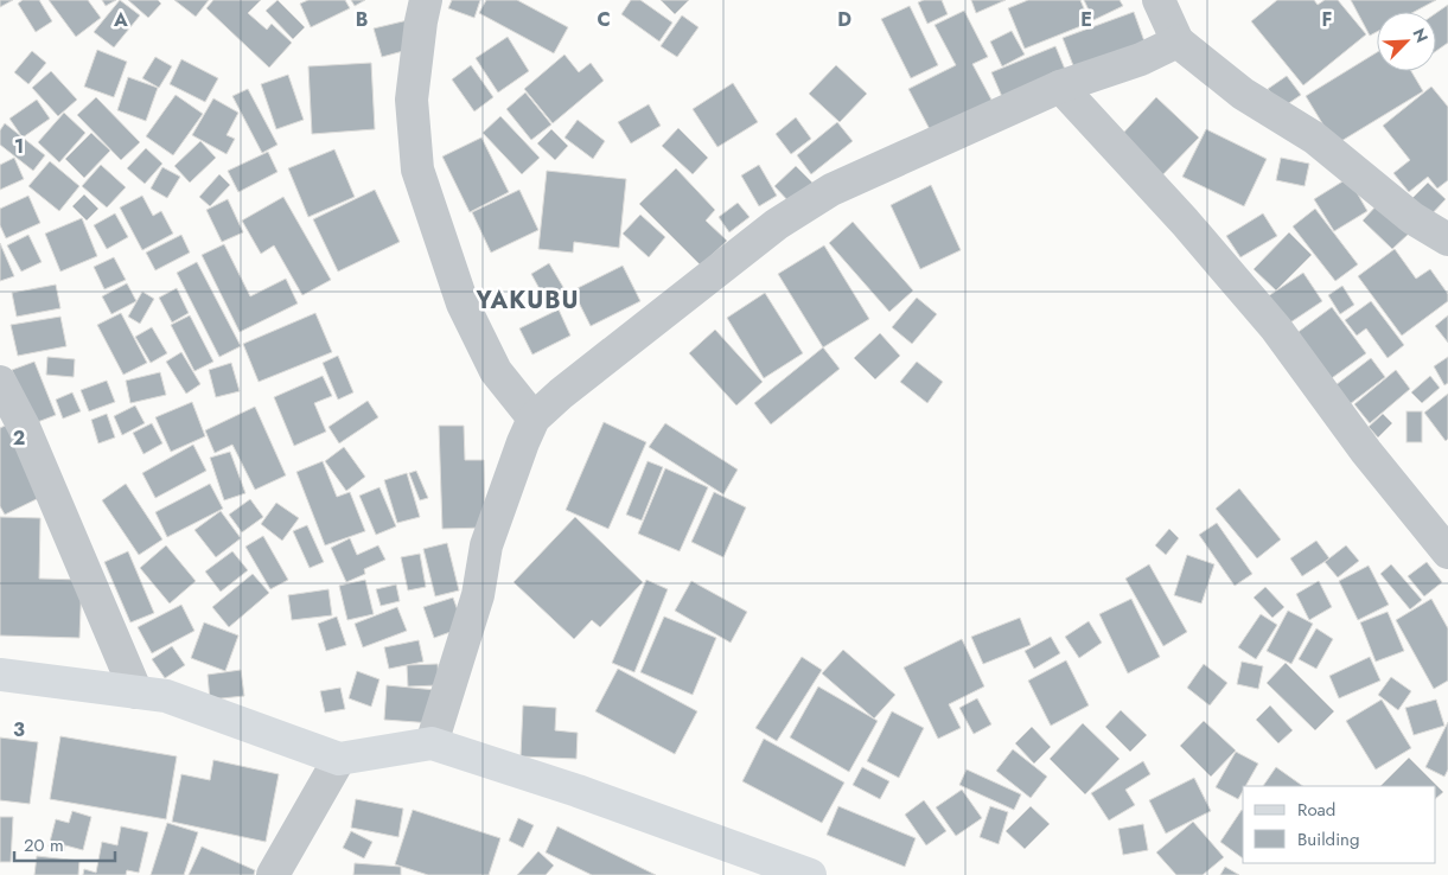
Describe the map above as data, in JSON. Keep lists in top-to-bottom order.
{
  "districts": ["YAKUBU"],
  "legend": ["Road", "Building"],
  "scale_bar": "20 m",
  "north": "top right",
  "grid": {
    "columns": [
      "A",
      "B",
      "C",
      "D",
      "E",
      "F"
    ],
    "rows": ["1", "2", "3"]
  }
}
